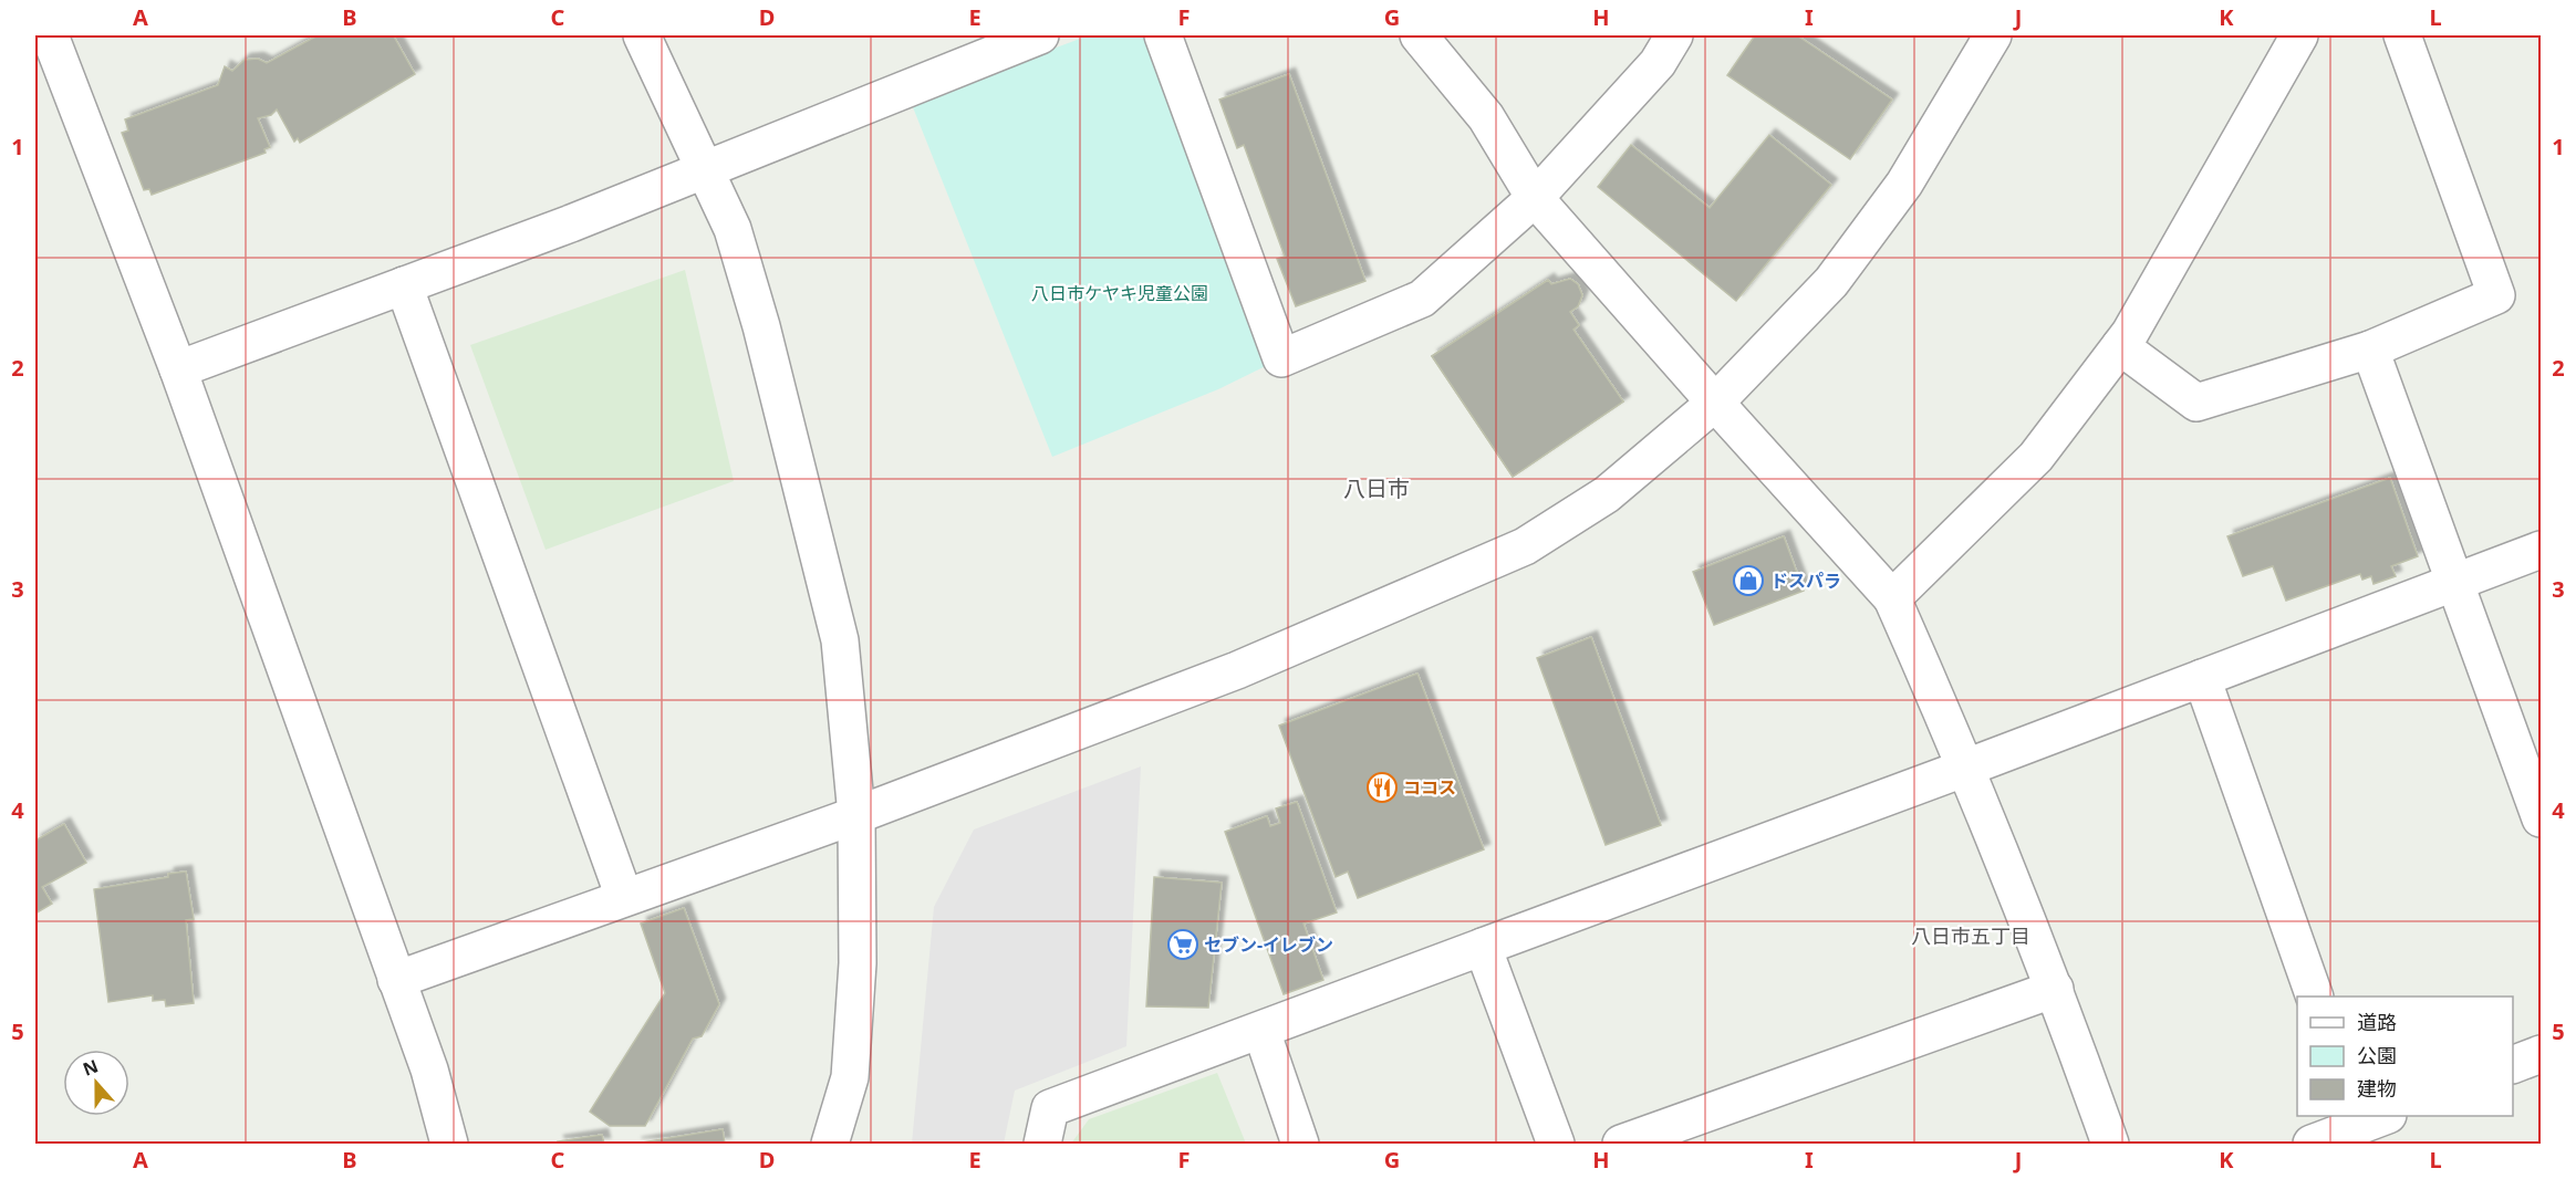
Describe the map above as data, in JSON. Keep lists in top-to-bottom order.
{
  "districts": ["八日市", "八日市五丁目"],
  "parks": ["八日市ケヤキ児童公園"],
  "places": {
    "shop": ["ドスパラ"],
    "restaurant": ["ココス"],
    "supermarket": ["セブン-イレブン"]
  },
  "legend": ["道路", "公園", "建物"],
  "north": "top",
  "grid": {
    "columns": [
      "A",
      "B",
      "C",
      "D",
      "E",
      "F",
      "G",
      "H",
      "I",
      "J",
      "K",
      "L"
    ],
    "rows": [
      "1",
      "2",
      "3",
      "4",
      "5"
    ]
  }
}
